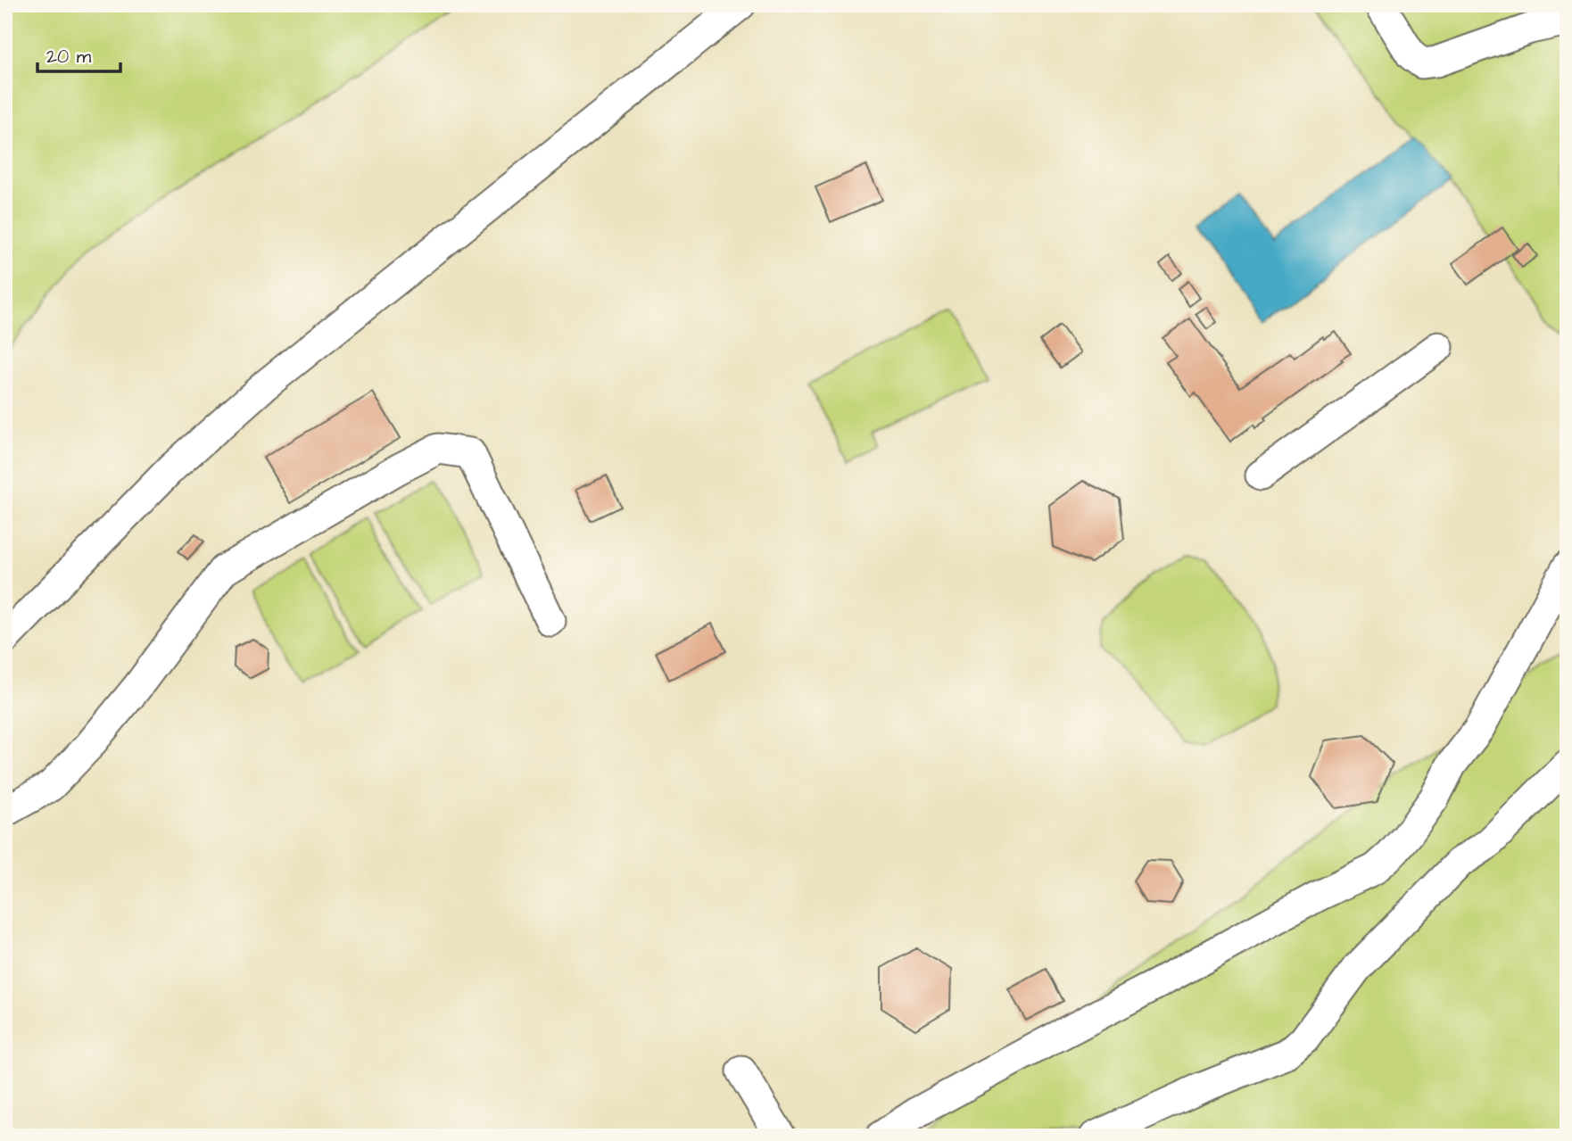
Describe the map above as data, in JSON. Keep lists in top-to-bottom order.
{
  "scale_bar": "20 m"
}
